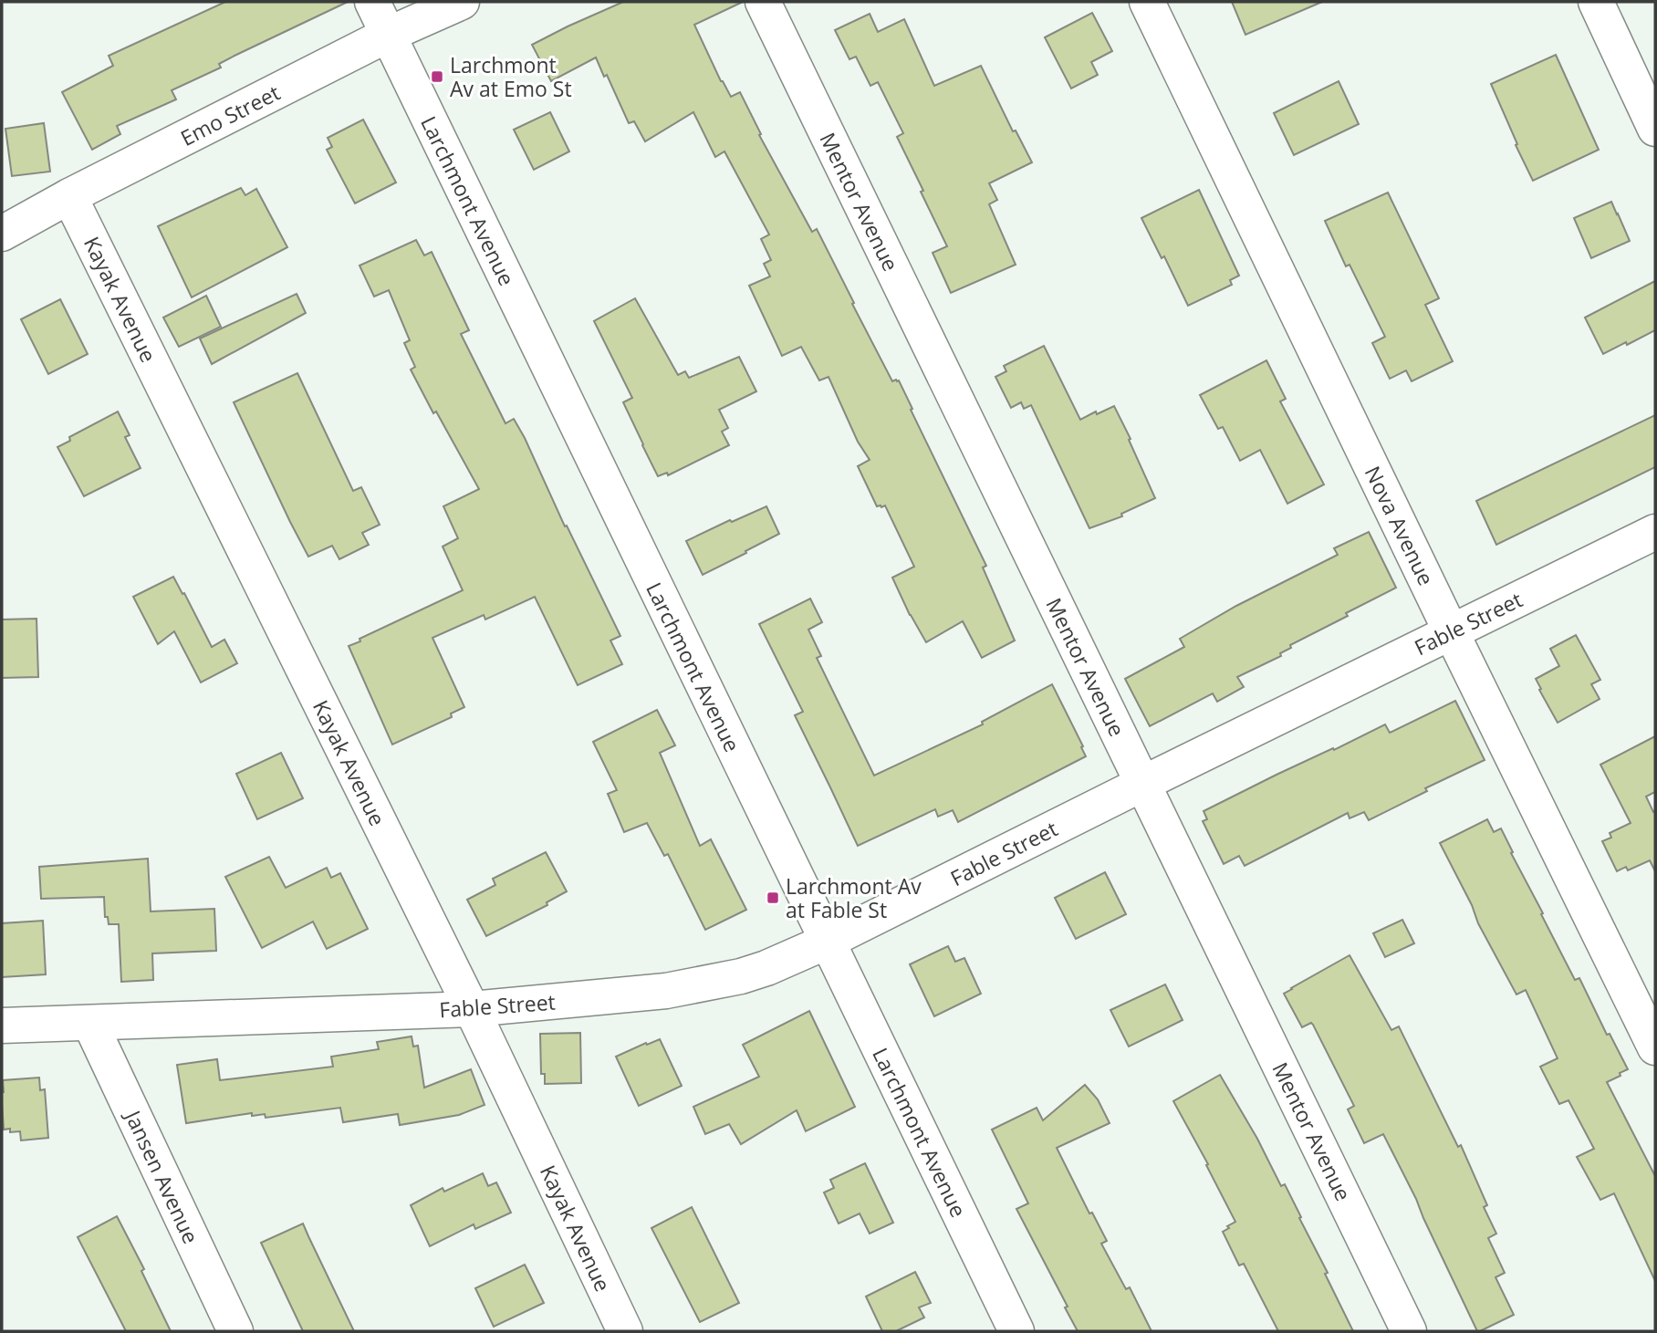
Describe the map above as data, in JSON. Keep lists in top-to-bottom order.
{
  "streets": {
    "street": [
      "Emo Street",
      "Larchmont Avenue",
      "Mentor Avenue",
      "Kayak Avenue",
      "Nova Avenue",
      "Fable Street",
      "Jansen Avenue"
    ]
  },
  "crossings": [
    ["Emo Street", "Larchmont Avenue"],
    ["Emo Street", "Kayak Avenue"],
    ["Larchmont Avenue", "Fable Street"],
    ["Mentor Avenue", "Fable Street"],
    ["Kayak Avenue", "Fable Street"],
    ["Nova Avenue", "Fable Street"],
    ["Fable Street", "Jansen Avenue"]
  ],
  "places": {
    "transit": ["Larchmont Av at Emo St", "Larchmont Av at Fable St"]
  }
}
